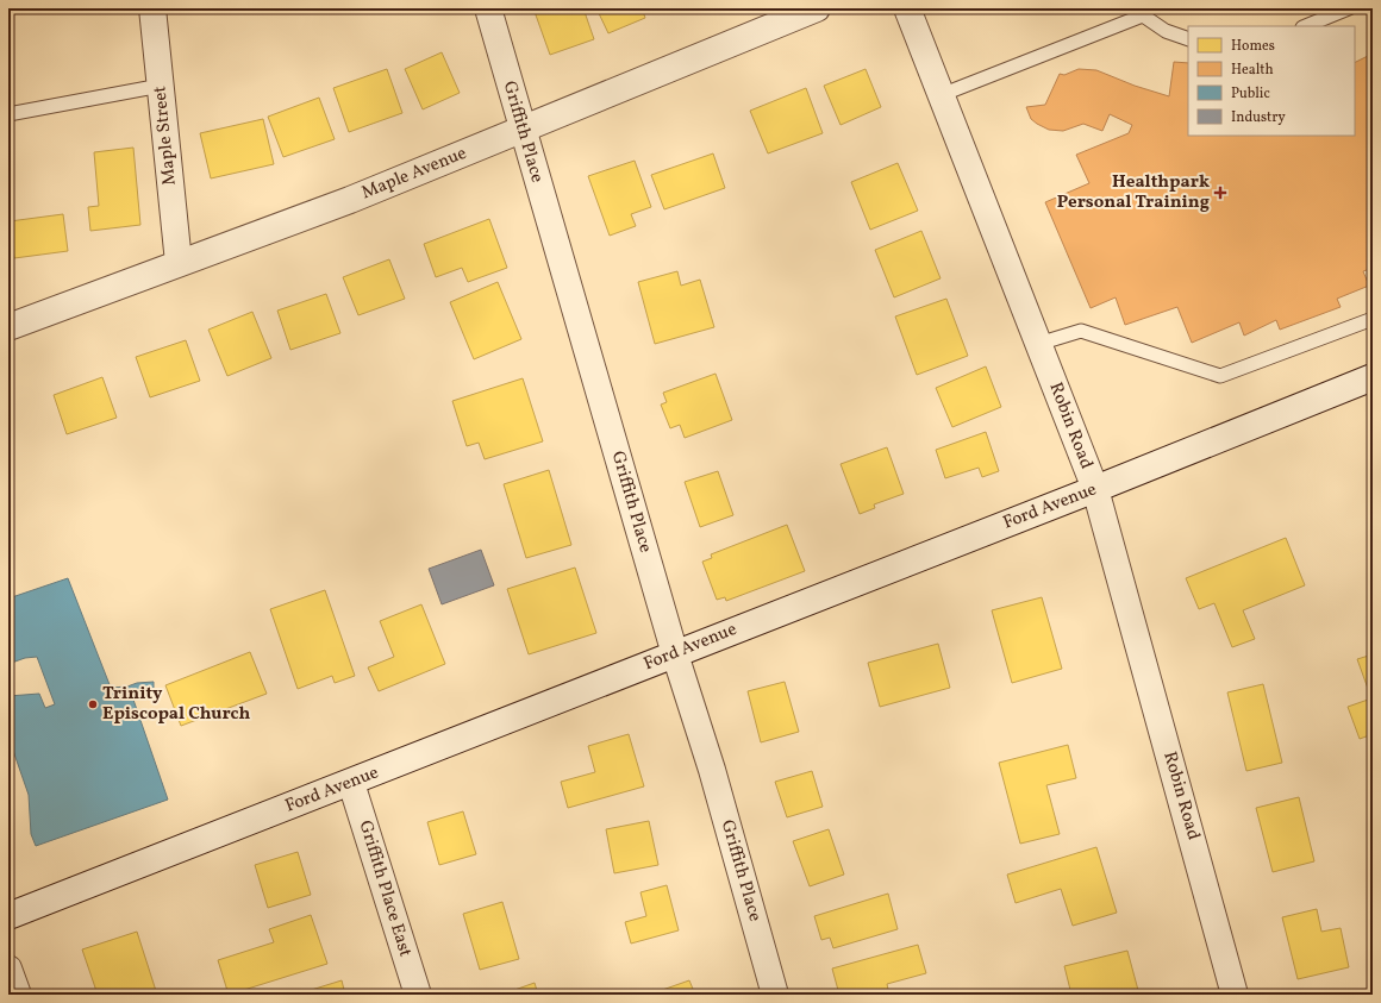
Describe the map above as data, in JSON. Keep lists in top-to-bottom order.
{
  "streets": {
    "street": [
      "Griffith Place",
      "Maple Street",
      "Maple Avenue",
      "Robin Road",
      "Ford Avenue",
      "Griffith Place East"
    ]
  },
  "crossings": [
    ["Griffith Place", "Maple Avenue"],
    ["Griffith Place", "Ford Avenue"],
    ["Maple Street", "Maple Avenue"],
    ["Robin Road", "Ford Avenue"],
    ["Ford Avenue", "Griffith Place East"]
  ],
  "places": {
    "health": ["Healthpark Personal Training"],
    "other": ["Trinity Episcopal Church"]
  },
  "legend": [
    "Homes",
    "Health",
    "Public",
    "Industry"
  ]
}
